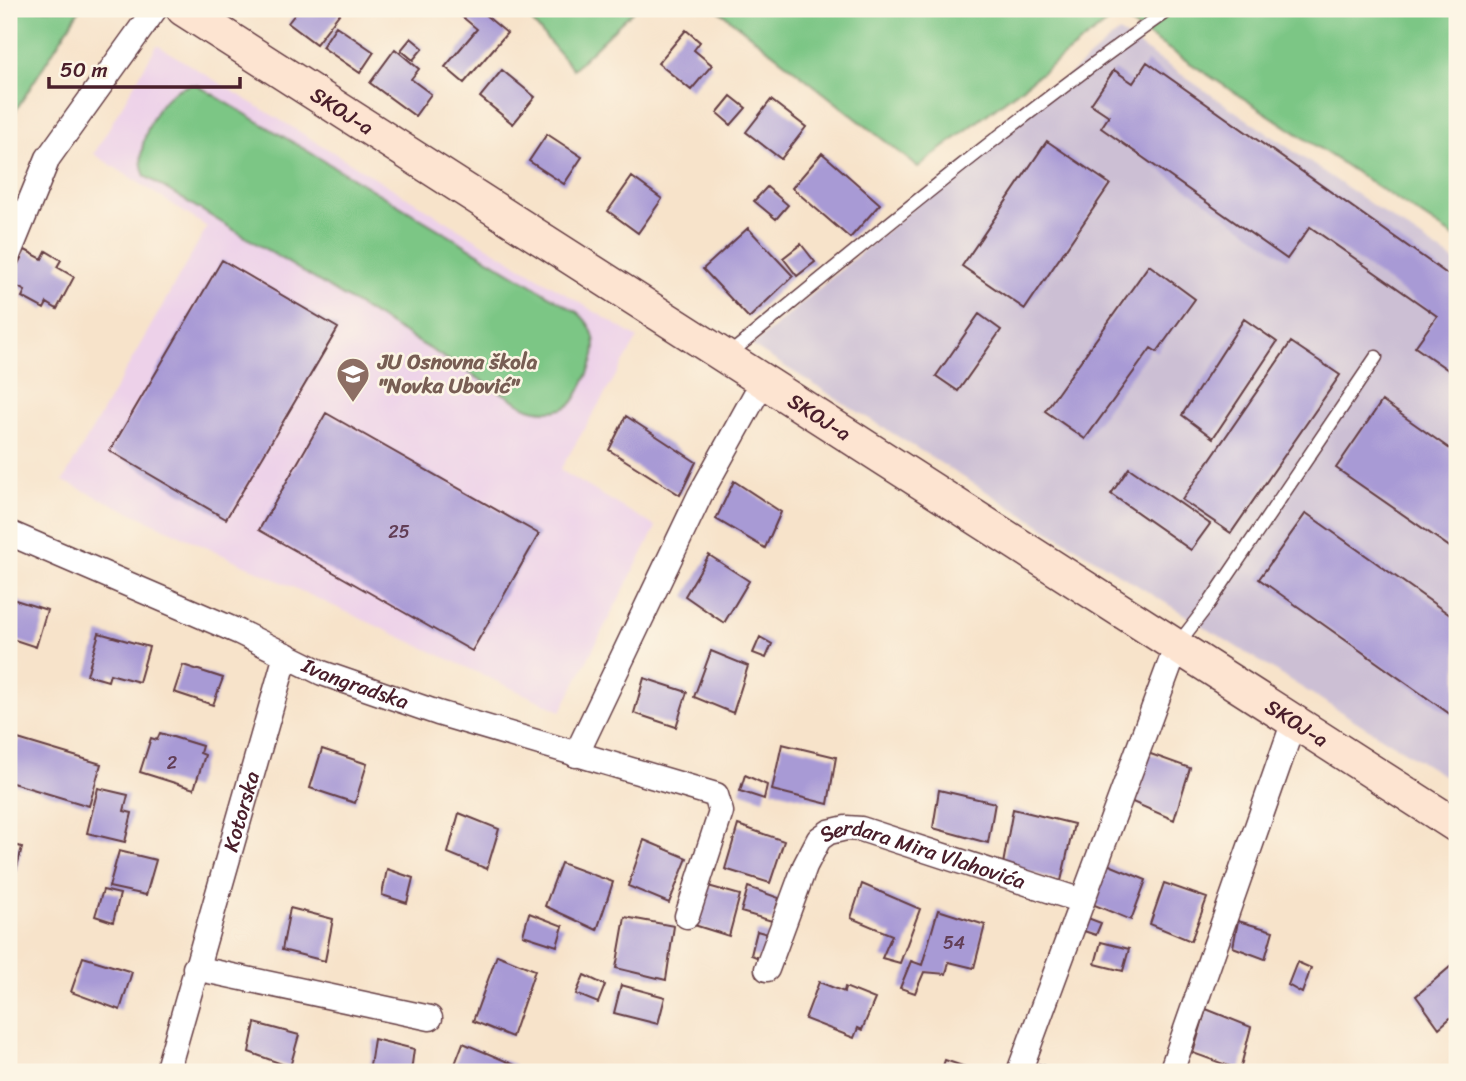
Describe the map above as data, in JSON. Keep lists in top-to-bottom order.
{
  "streets": {
    "main road": ["SKOJ-a"],
    "street": ["Ivangradska", "Kotorska", "Serdara Mira Vlahovića"]
  },
  "crossings": [
    ["Ivangradska", "Kotorska"]
  ],
  "places": {
    "school or university": ["JU Osnovna škola \"Novka Ubović\""]
  },
  "house_numbers": ["25", "2", "54"],
  "scale_bar": "50 m"
}
